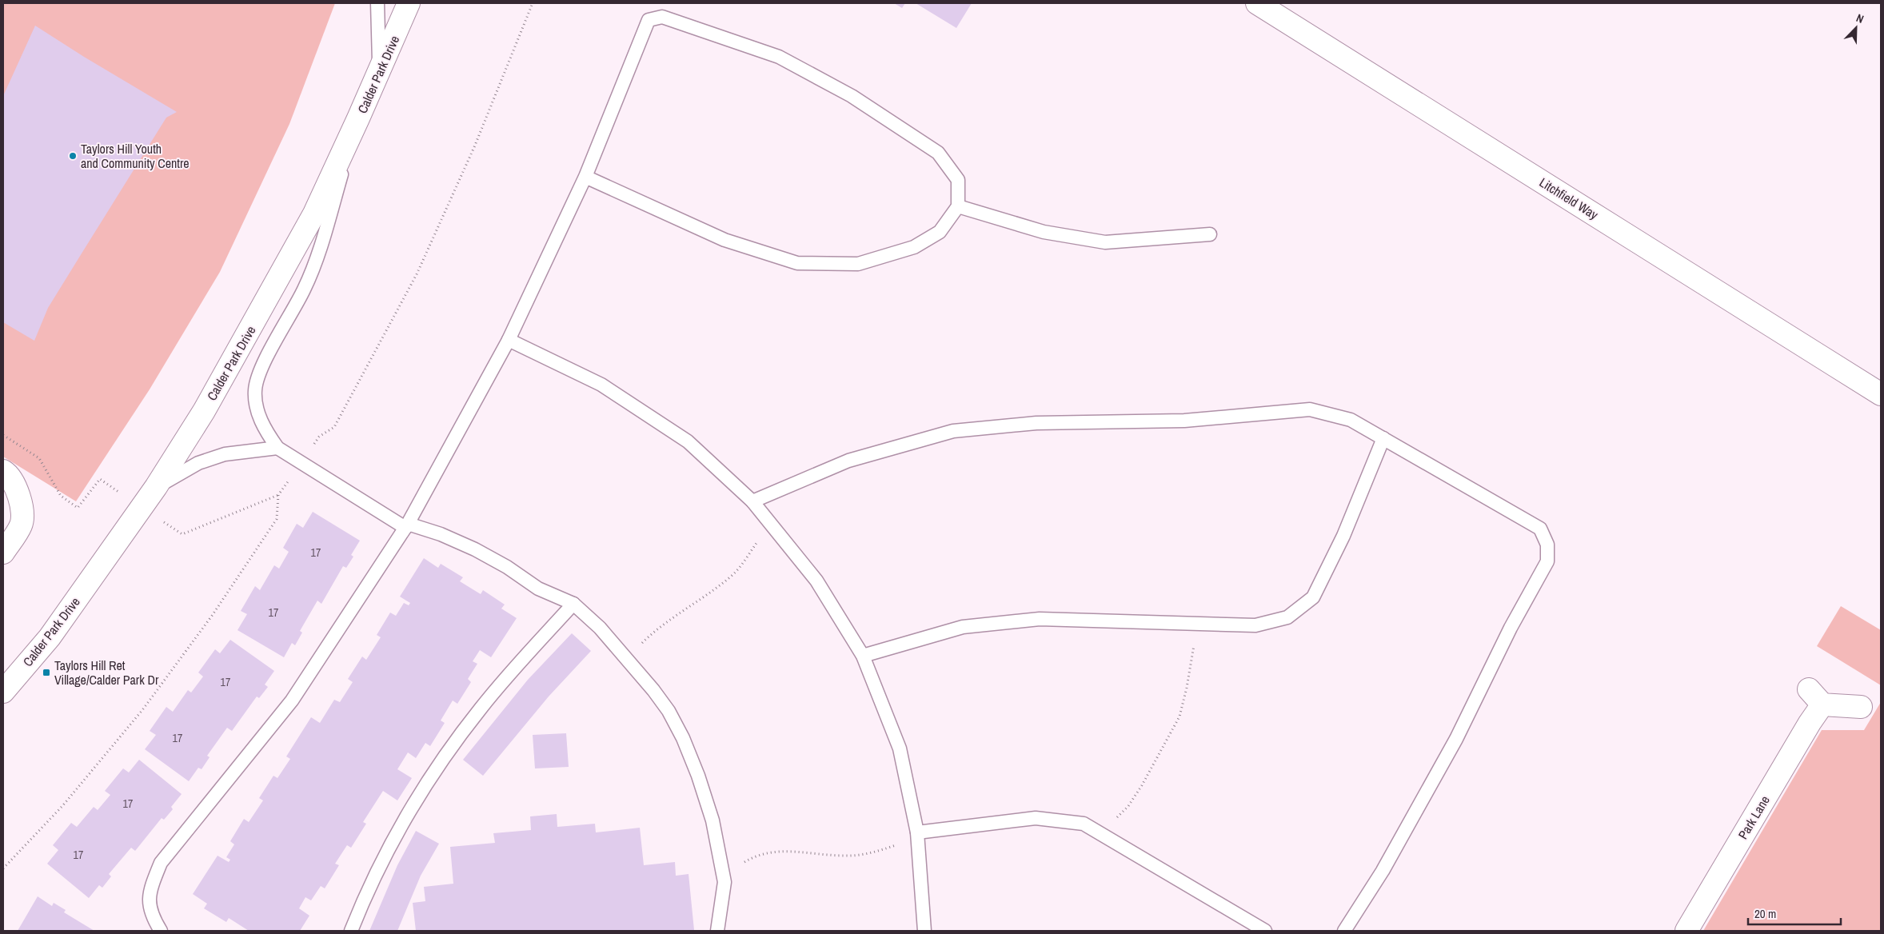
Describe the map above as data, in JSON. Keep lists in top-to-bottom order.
{
  "streets": {
    "street": ["Calder Park Drive", "Litchfield Way", "Park Lane"]
  },
  "places": {
    "other": ["Taylors Hill Youth and Community Centre"],
    "transit": ["Taylors Hill Ret Village/Calder Park Dr"]
  },
  "house_numbers": [
    "17",
    "17",
    "17",
    "17",
    "17",
    "17"
  ],
  "scale_bar": "20 m",
  "north": "top right"
}
